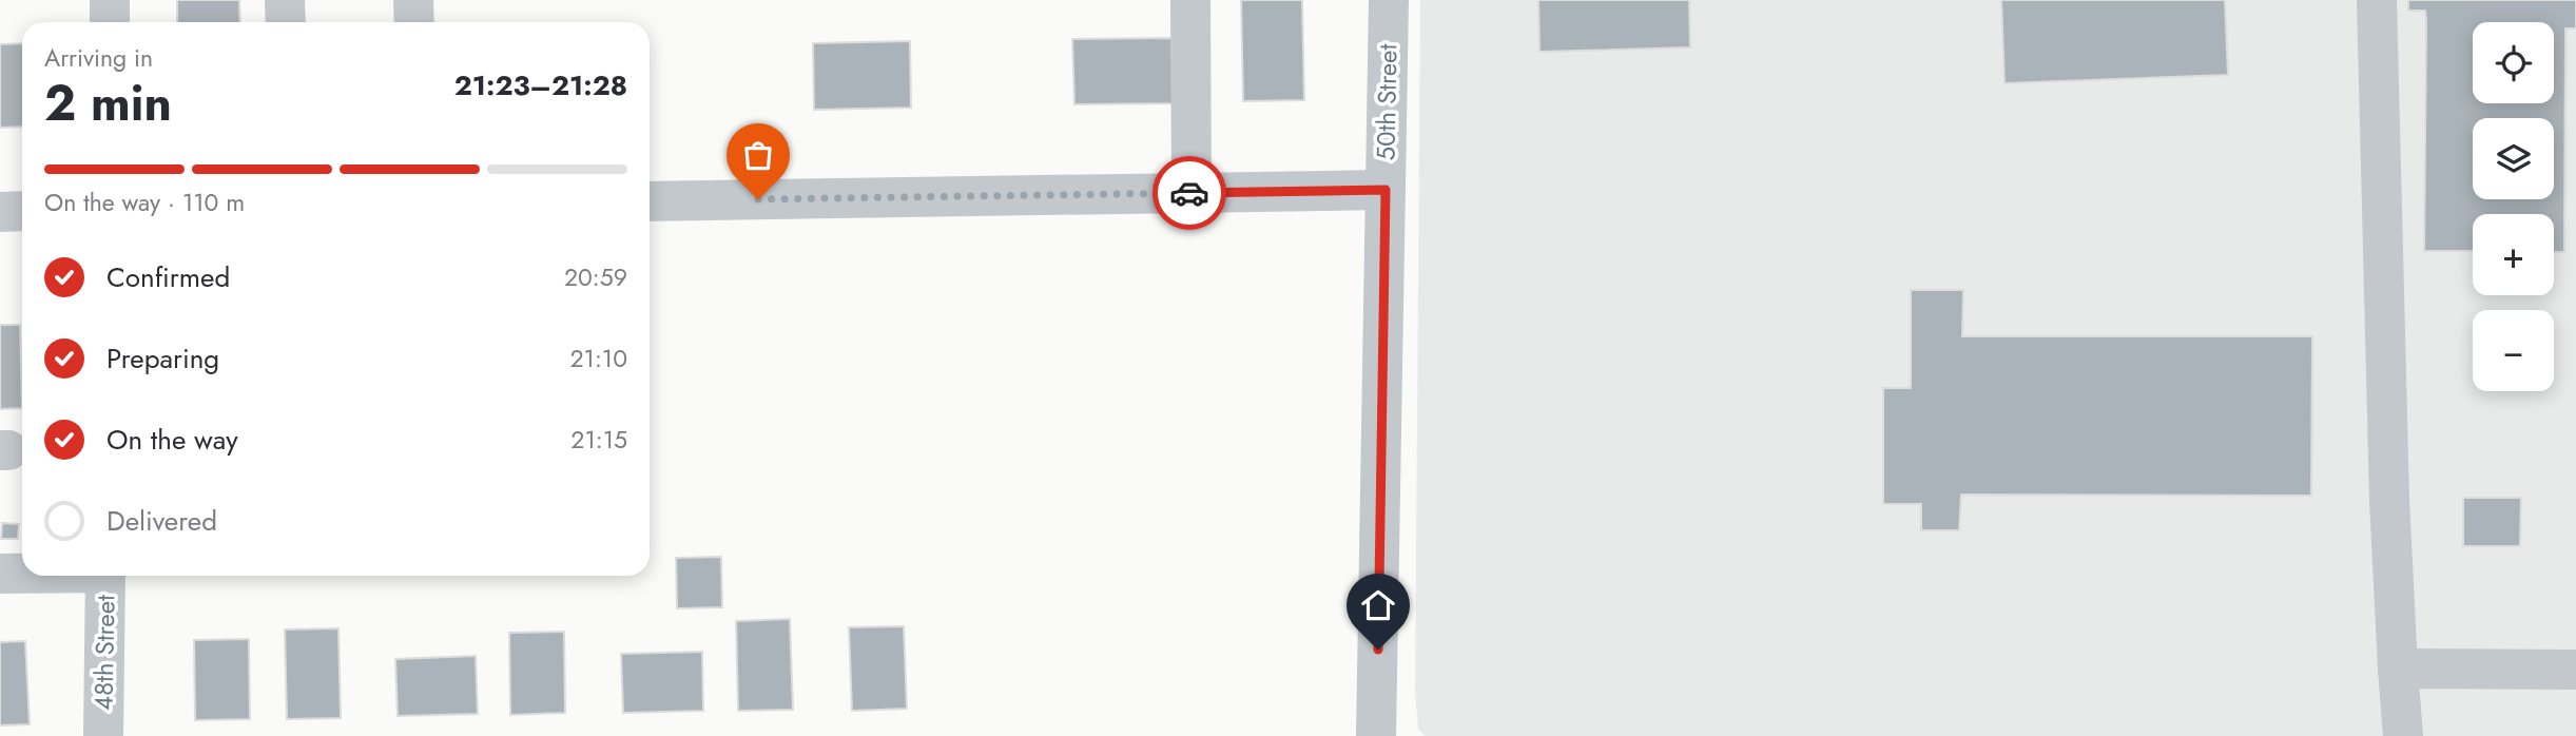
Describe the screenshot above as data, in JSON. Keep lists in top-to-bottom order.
{
  "streets": {
    "street": ["50th Street", "48th Street"]
  },
  "page": {
    "map_buttons": ["+", "−"],
    "heading": ["2 min", "Arriving in", "21:23–21:28"],
    "bar": "On the way · 110 m",
    "list": [
      ["Confirmed", "20:59"],
      ["Preparing", "21:10"],
      ["On the way", "21:15"],
      "Delivered"
    ]
  }
}
